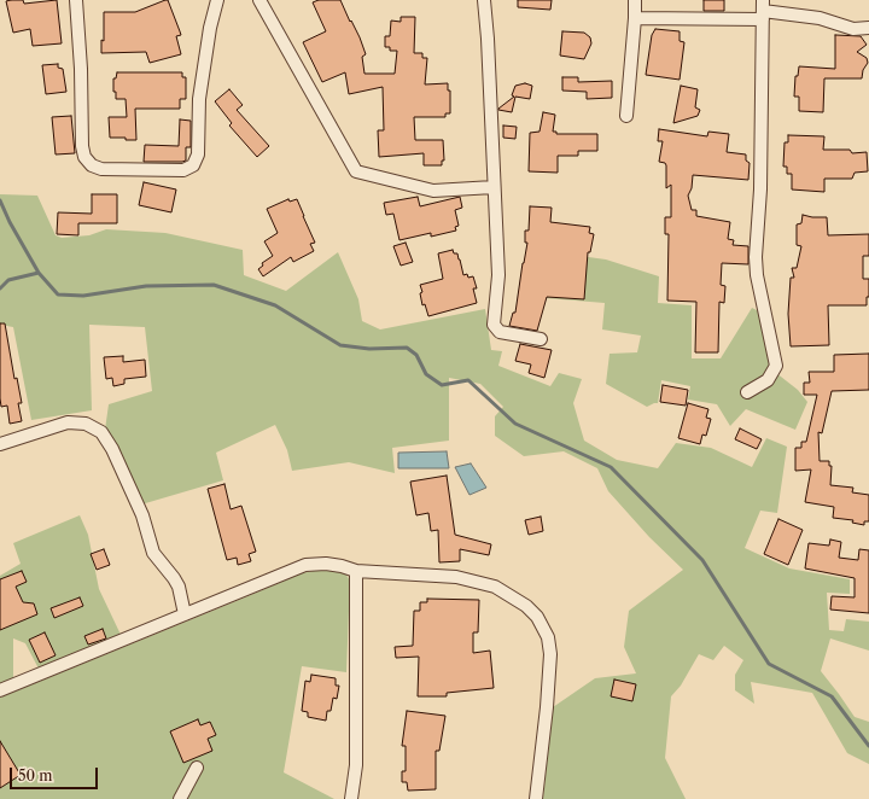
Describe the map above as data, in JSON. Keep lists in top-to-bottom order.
{
  "scale_bar": "50 m"
}
